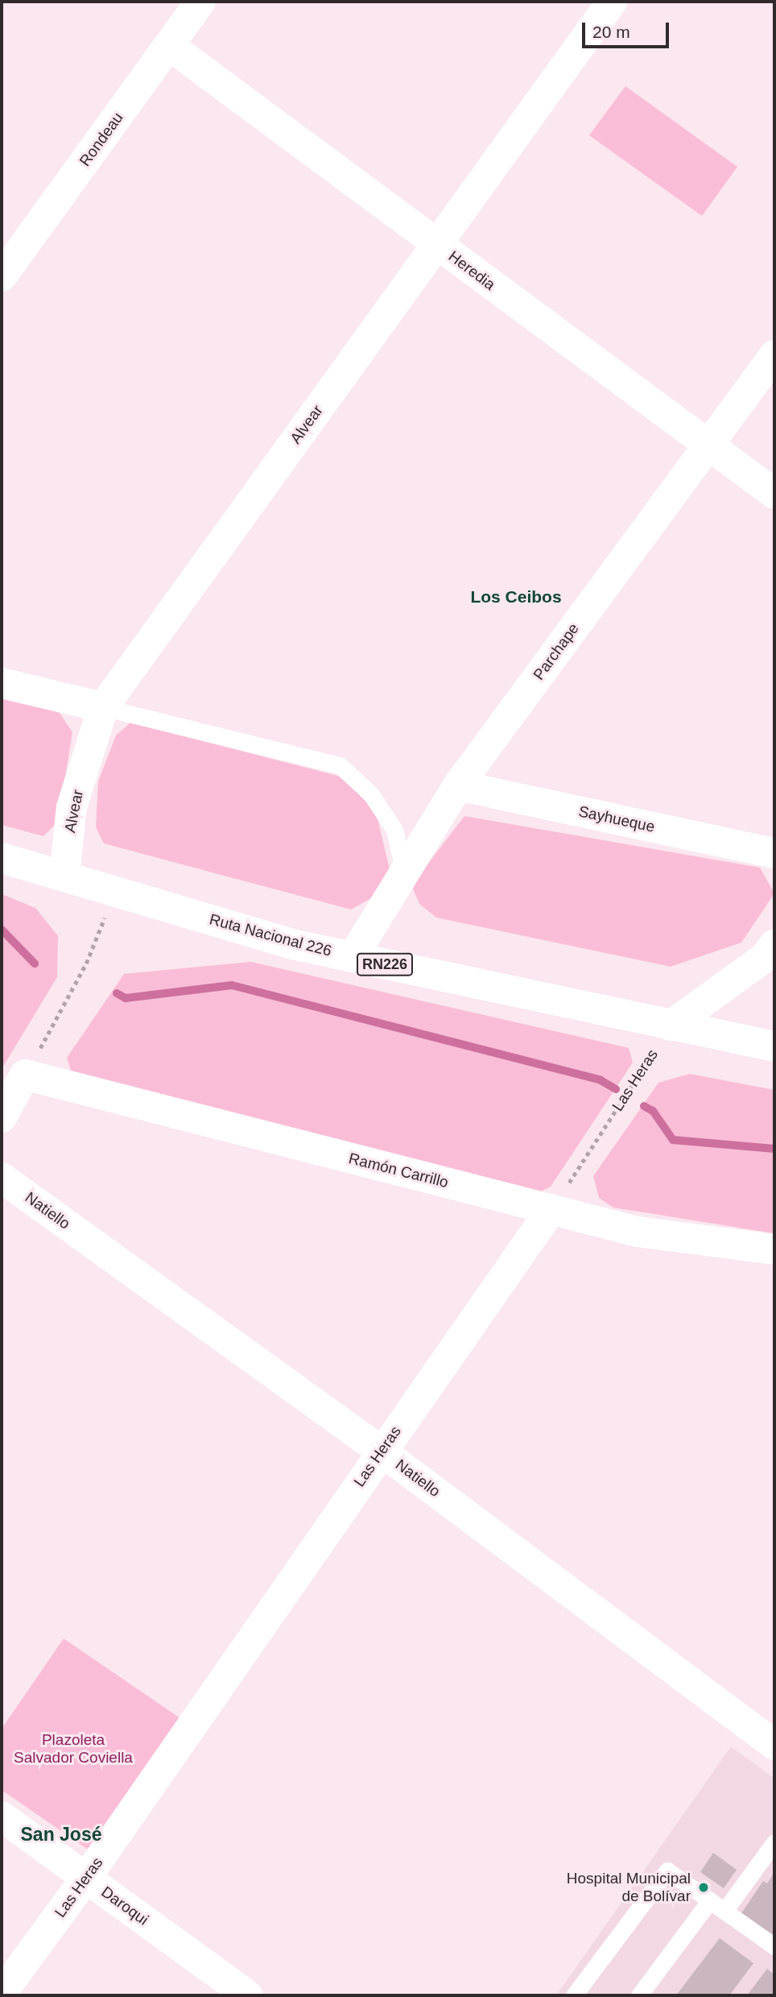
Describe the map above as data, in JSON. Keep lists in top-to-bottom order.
{
  "streets": {
    "main road": [
      "Rondeau",
      "Heredia",
      "Alvear",
      "Parchape",
      "Sayhueque",
      "Ruta Nacional 226",
      "RN226",
      "Las Heras",
      "Ramón Carrillo",
      "Natiello",
      "Daroqui"
    ]
  },
  "crossings": [
    ["Rondeau", "Heredia"],
    ["Heredia", "Alvear"],
    ["Heredia", "Parchape"],
    ["Alvear", "Ruta Nacional 226"],
    ["Parchape", "Sayhueque"],
    ["Parchape", "Ruta Nacional 226"],
    ["Ruta Nacional 226", "Las Heras"],
    ["Las Heras", "Ramón Carrillo"],
    ["Las Heras", "Natiello"],
    ["Las Heras", "Daroqui"]
  ],
  "districts": ["Los Ceibos", "San José"],
  "parks": ["Plazoleta Salvador Coviella"],
  "places": ["Hospital Municipal de Bolívar"],
  "scale_bar": "20 m"
}
